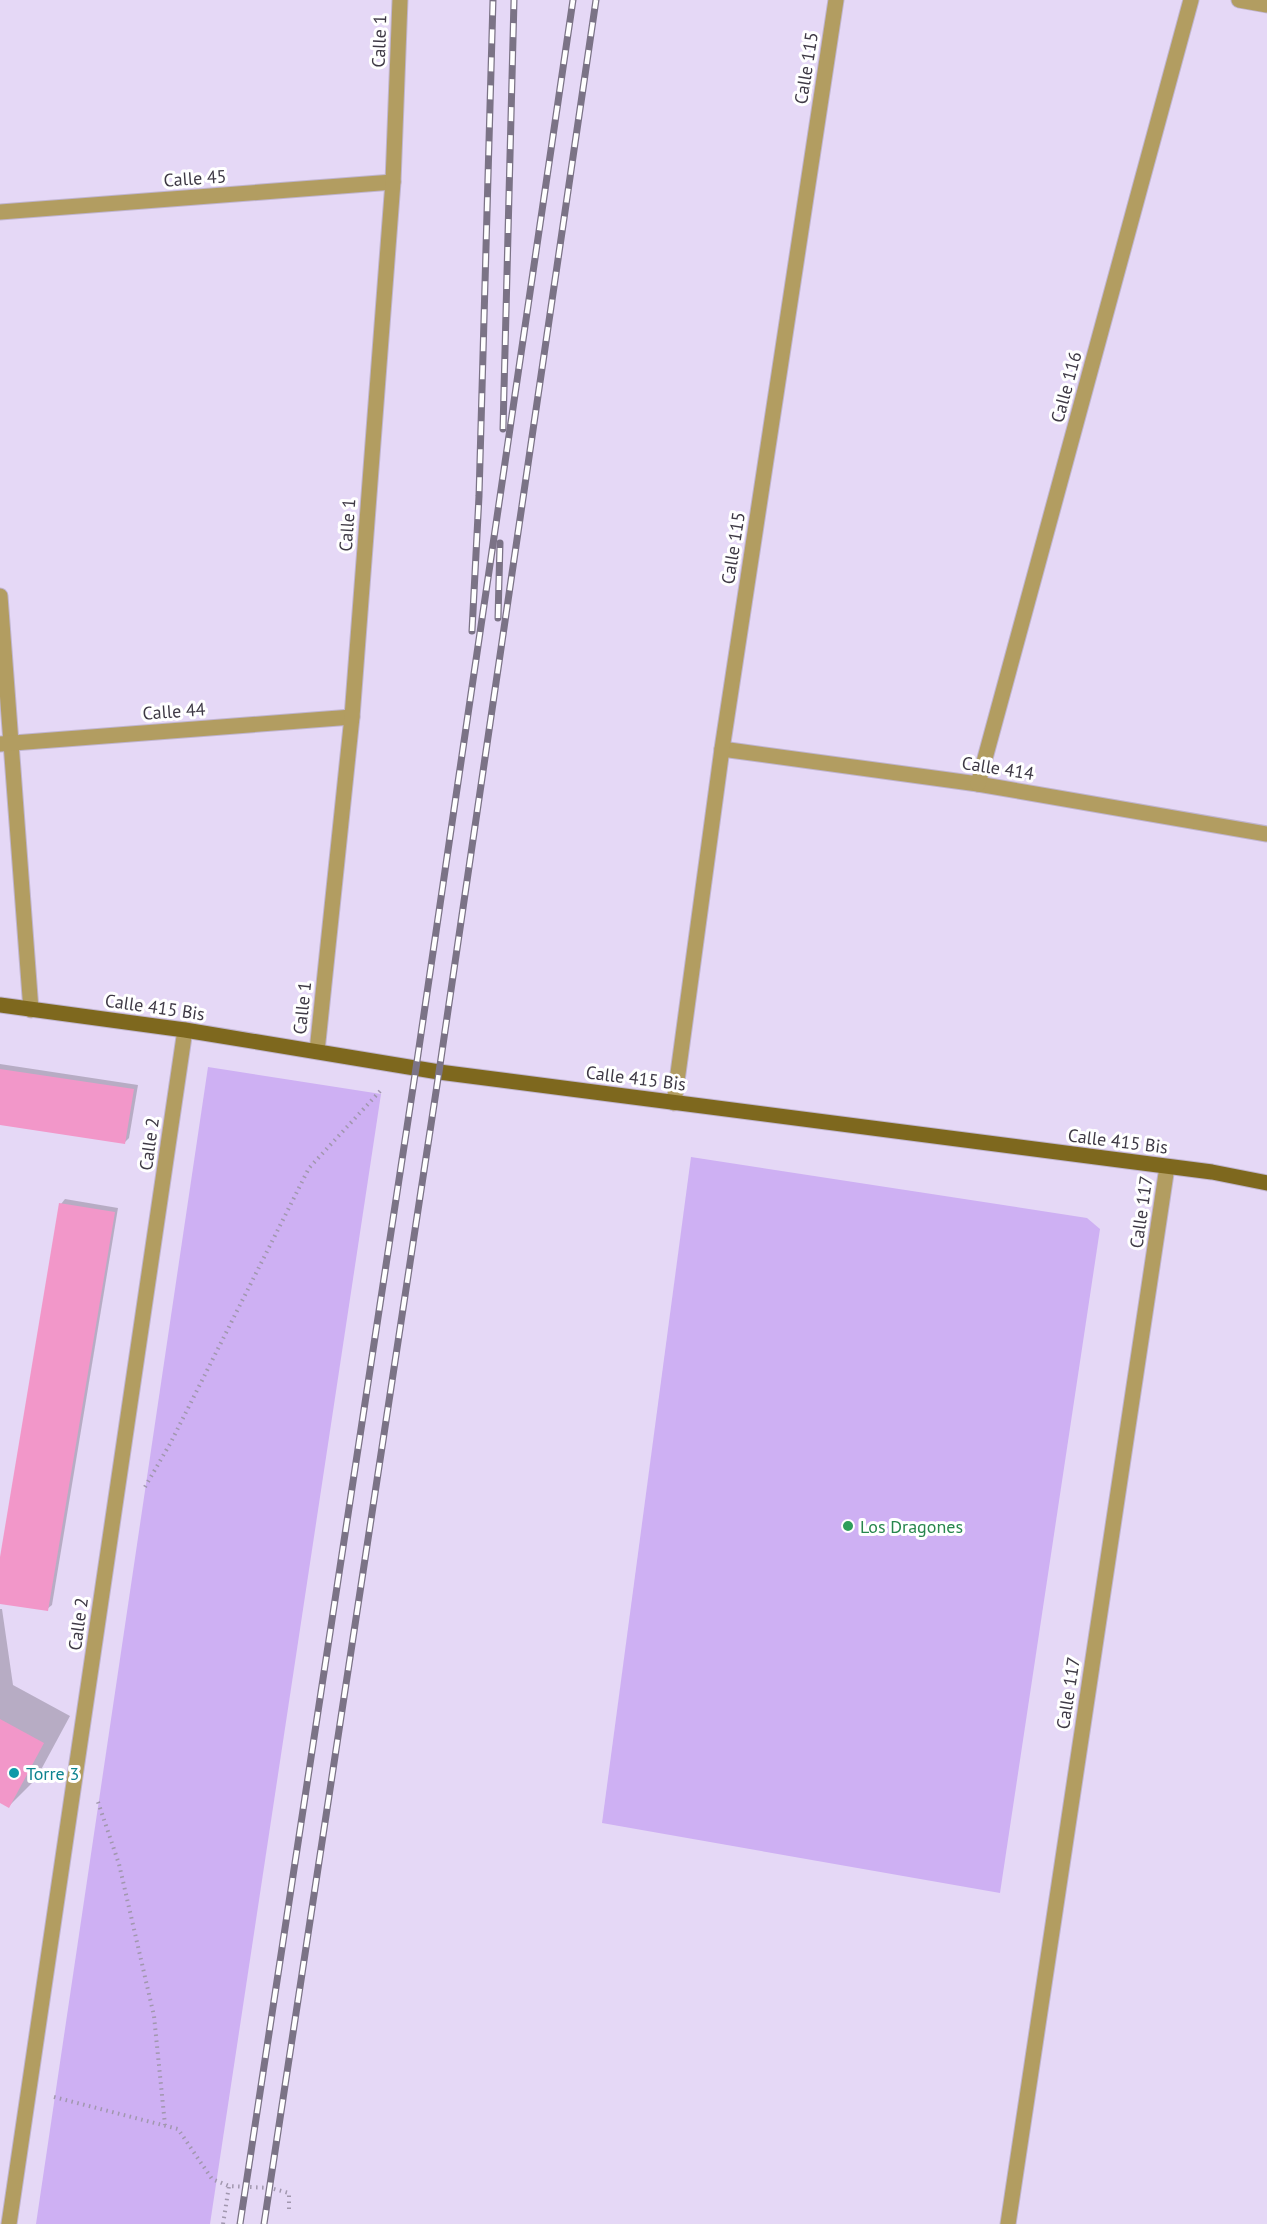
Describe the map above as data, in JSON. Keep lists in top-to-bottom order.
{
  "streets": {
    "main road": ["Calle 415 Bis"],
    "street": [
      "Calle 1",
      "Calle 115",
      "Calle 45",
      "Calle 116",
      "Calle 44",
      "Calle 414",
      "Calle 2",
      "Calle 117"
    ]
  },
  "crossings": [
    ["Calle 1", "Calle 45"],
    ["Calle 1", "Calle 44"],
    ["Calle 1", "Calle 415 Bis"],
    ["Calle 115", "Calle 414"],
    ["Calle 115", "Calle 415 Bis"],
    ["Calle 116", "Calle 414"],
    ["Calle 415 Bis", "Calle 2"],
    ["Calle 415 Bis", "Calle 117"]
  ],
  "places": ["Los Dragones", "Torre 3"]
}
